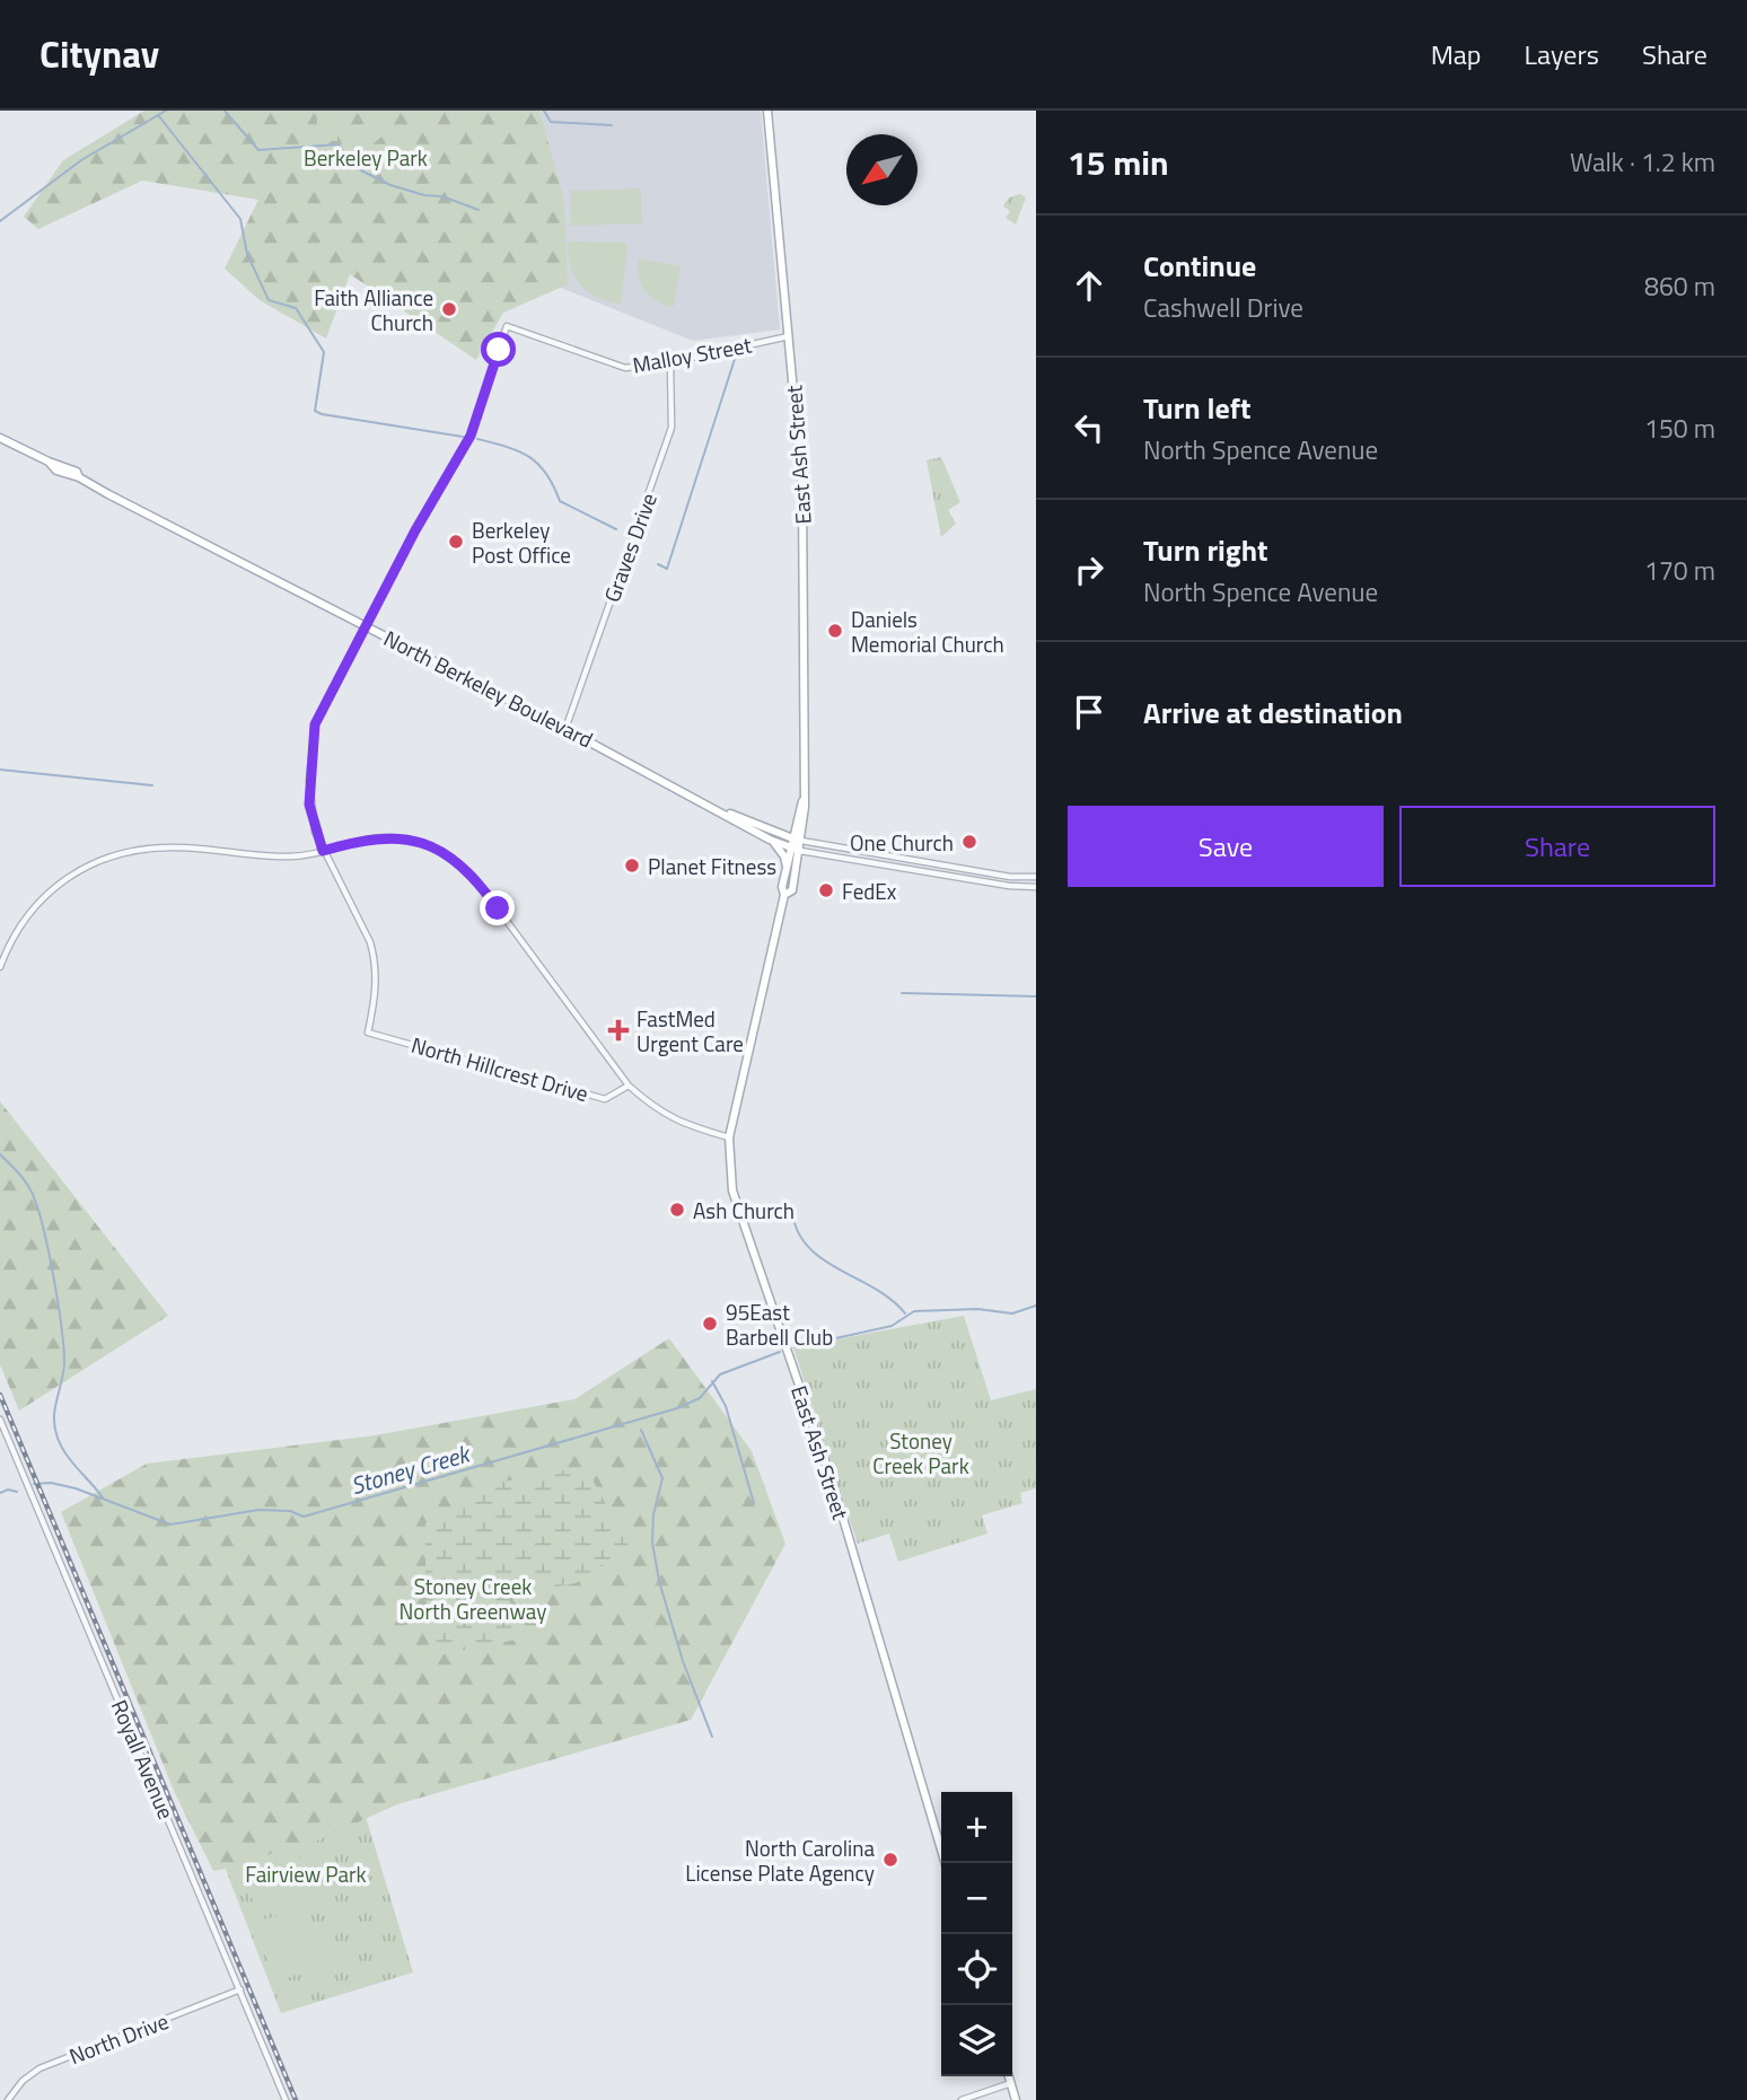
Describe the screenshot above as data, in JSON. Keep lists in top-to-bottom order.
{
  "streets": {
    "main road": ["East Ash Street", "North Berkeley Boulevard"],
    "street": [
      "Malloy Street",
      "Graves Drive",
      "North Hillcrest Drive",
      "Royall Avenue",
      "North Drive"
    ]
  },
  "crossings": [
    ["Malloy Street", "East Ash Street"],
    ["Malloy Street", "Graves Drive"],
    ["Malloy Street", "North Berkeley Boulevard"],
    ["East Ash Street", "North Berkeley Boulevard"],
    ["Graves Drive", "North Berkeley Boulevard"],
    ["Royall Avenue", "North Drive"]
  ],
  "water": ["Stoney Creek"],
  "parks": [
    "Berkeley Park",
    "Stoney Creek Park",
    "Stoney Creek North Greenway",
    "Fairview Park"
  ],
  "places": {
    "other": [
      "Faith Alliance Church",
      "Berkeley Post Office",
      "Daniels Memorial Church",
      "One Church",
      "Planet Fitness",
      "FedEx",
      "Ash Church",
      "95East Barbell Club",
      "North Carolina License Plate Agency"
    ],
    "health": ["FastMed Urgent Care"]
  },
  "north": "bottom left",
  "page": {
    "header": "Citynav",
    "nav": ["Map", "Layers", "Share"],
    "heading": ["15 min", "Walk · 1.2 km"],
    "list": [
      ["Continue", "Cashwell Drive", "860 m"],
      ["Turn left", "North Spence Avenue", "150 m"],
      ["Turn right", "North Spence Avenue", "170 m"],
      "Arrive at destination"
    ],
    "buttons": ["Save", "Share"],
    "map_buttons": ["+", "−"]
  }
}
